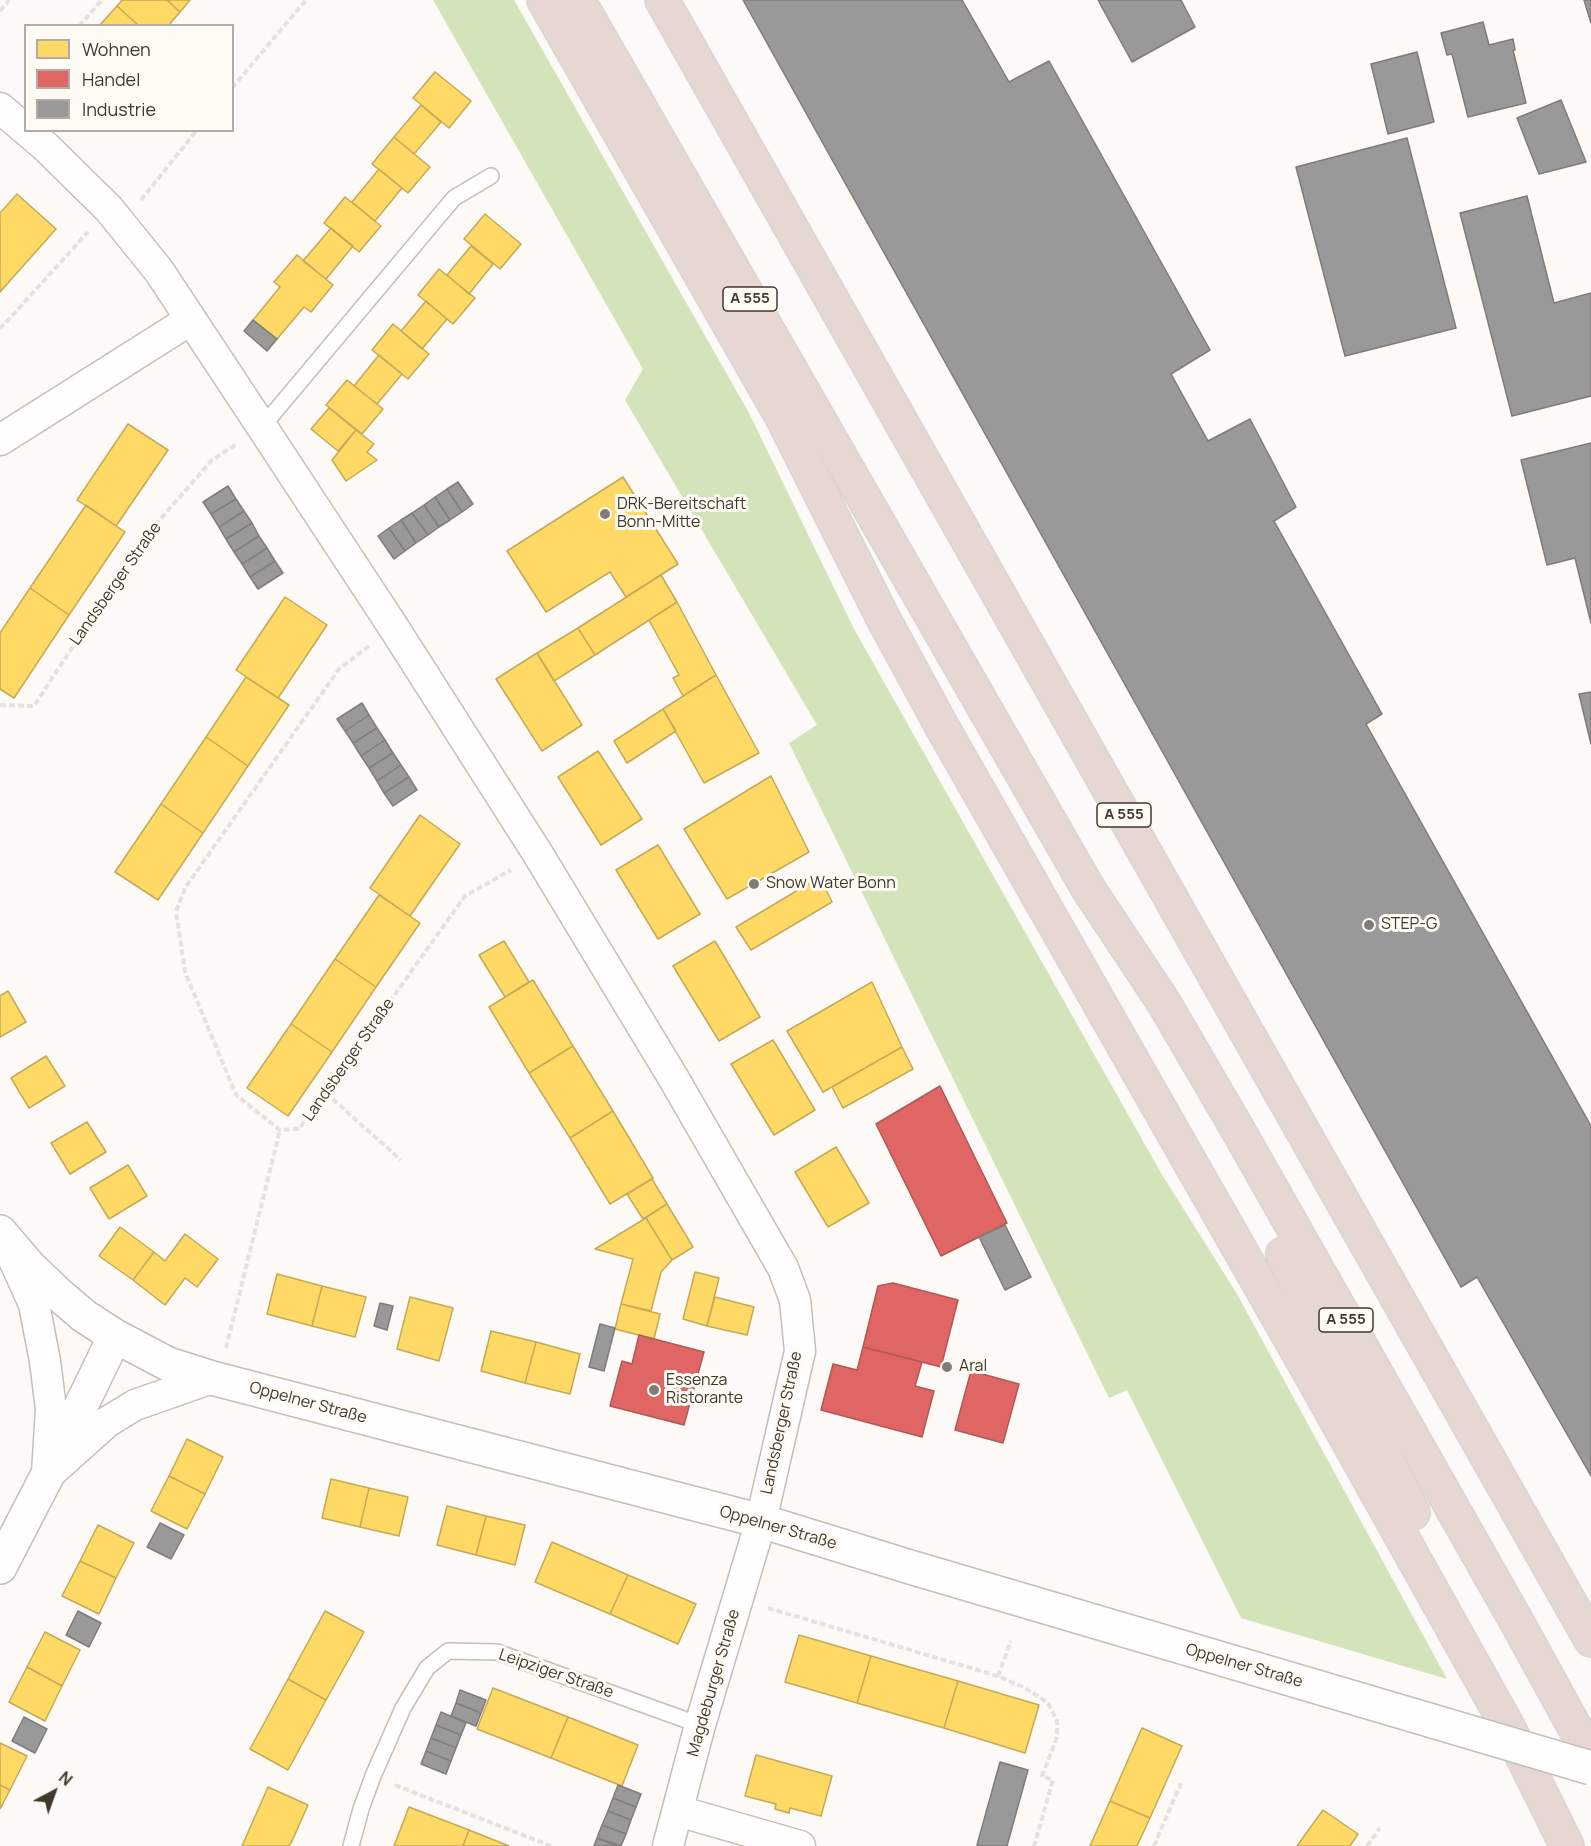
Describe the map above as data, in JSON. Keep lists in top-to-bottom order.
{
  "streets": {
    "highway": ["A 555"],
    "street": ["Landsberger Straße", "Oppelner Straße", "Magdeburger Straße"],
    "lane": ["Leipziger Straße"]
  },
  "crossings": [
    ["Landsberger Straße", "Oppelner Straße"],
    ["Landsberger Straße", "Magdeburger Straße"],
    ["Oppelner Straße", "Magdeburger Straße"],
    ["Leipziger Straße", "Magdeburger Straße"]
  ],
  "places": [
    "DRK-Bereitschaft Bonn-Mitte",
    "Snow Water Bonn",
    "STEP-G",
    "Aral",
    "Essenza Ristorante"
  ],
  "legend": ["Wohnen", "Handel", "Industrie"],
  "north": "top right"
}
